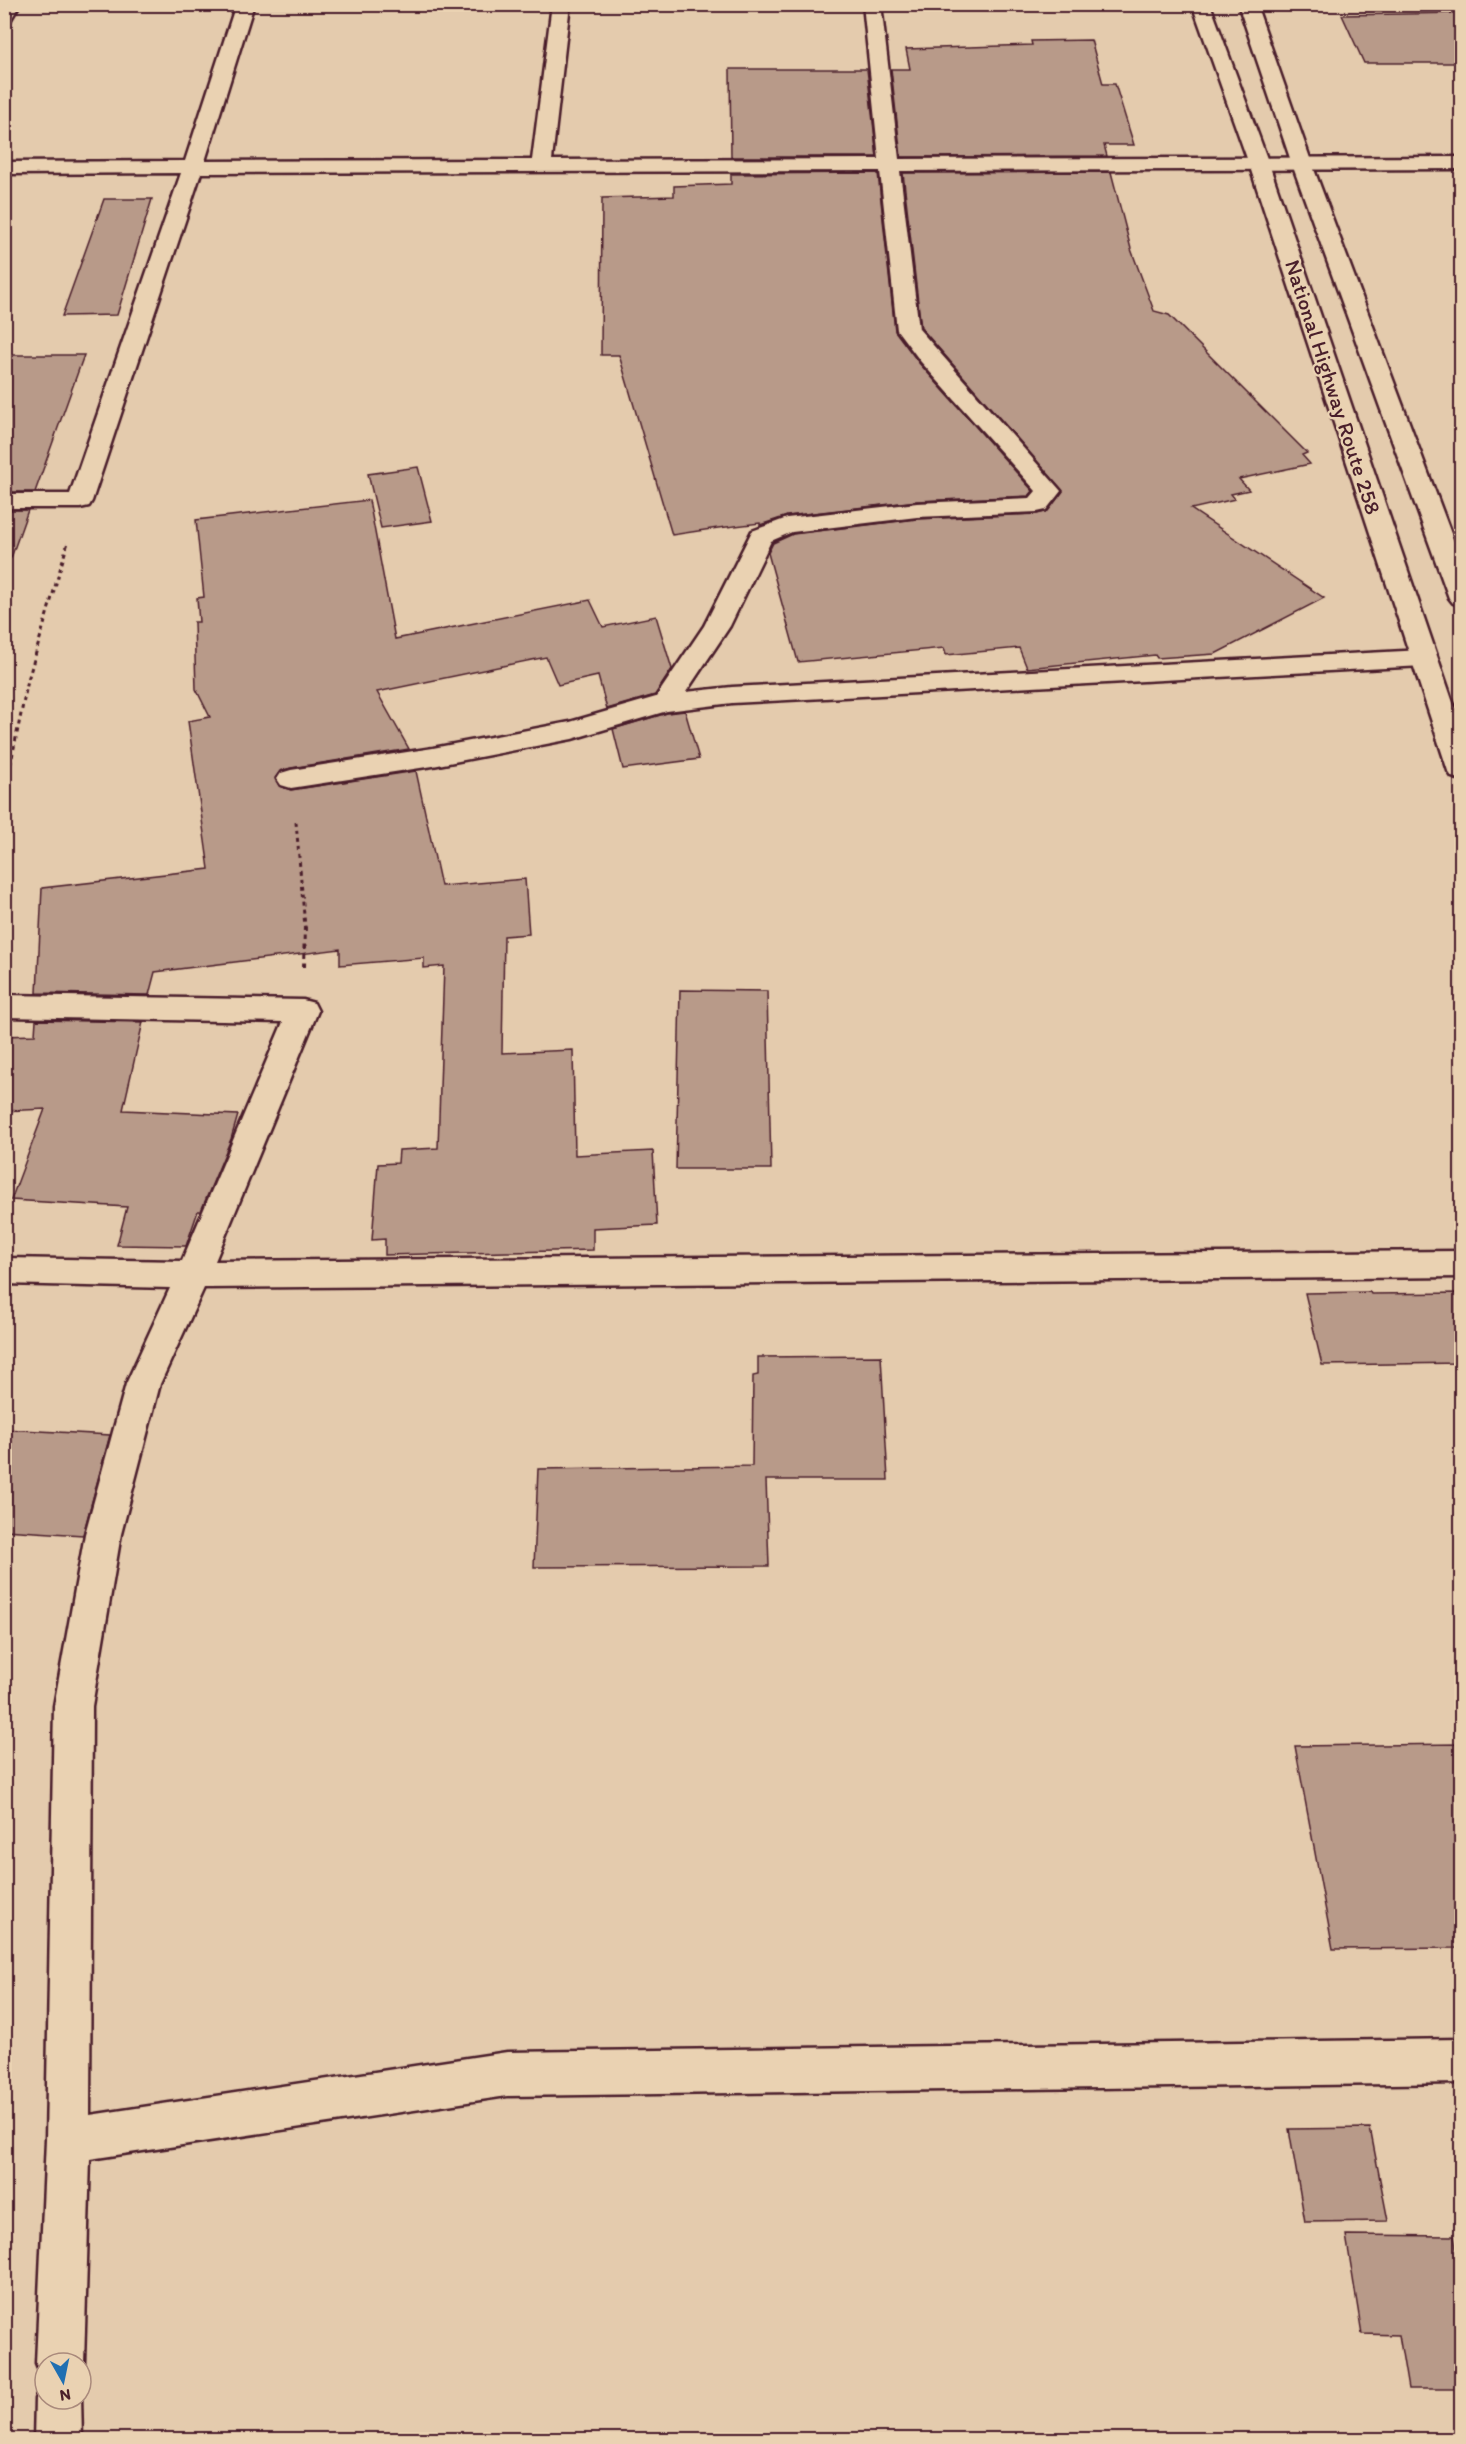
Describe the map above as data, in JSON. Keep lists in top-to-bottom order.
{
  "streets": {
    "main road": ["National Highway Route 258"]
  },
  "north": "bottom"
}
